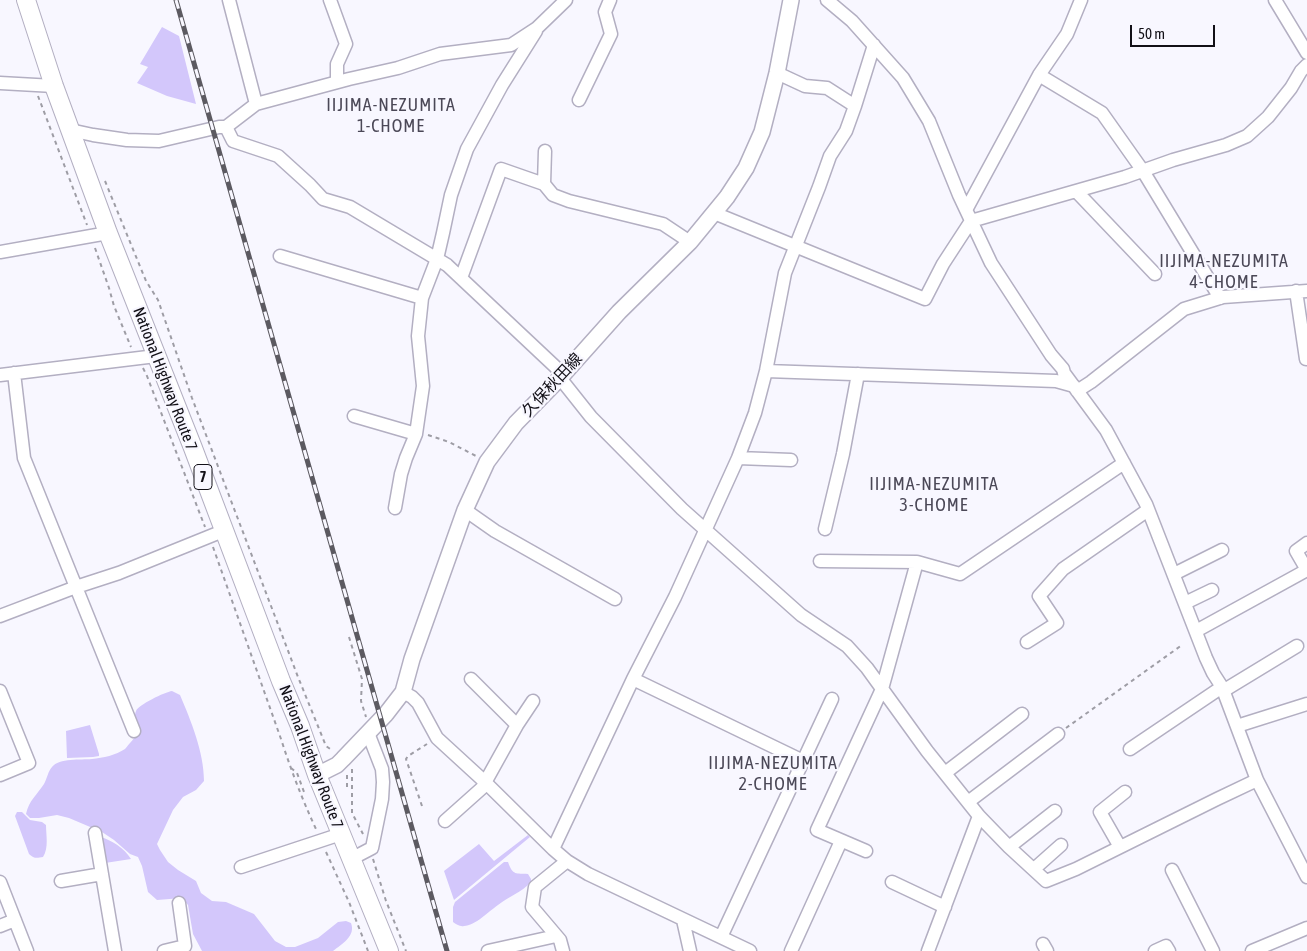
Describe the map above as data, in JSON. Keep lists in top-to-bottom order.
{
  "streets": {
    "highway": ["National Highway Route 7", "7"],
    "main road": ["久保秋田線"]
  },
  "crossings": [
    ["National Highway Route 7", "久保秋田線"]
  ],
  "districts": [
    "IIJIMA-NEZUMITA 1-CHOME",
    "IIJIMA-NEZUMITA 4-CHOME",
    "IIJIMA-NEZUMITA 3-CHOME",
    "IIJIMA-NEZUMITA 2-CHOME"
  ],
  "scale_bar": "50 m"
}
